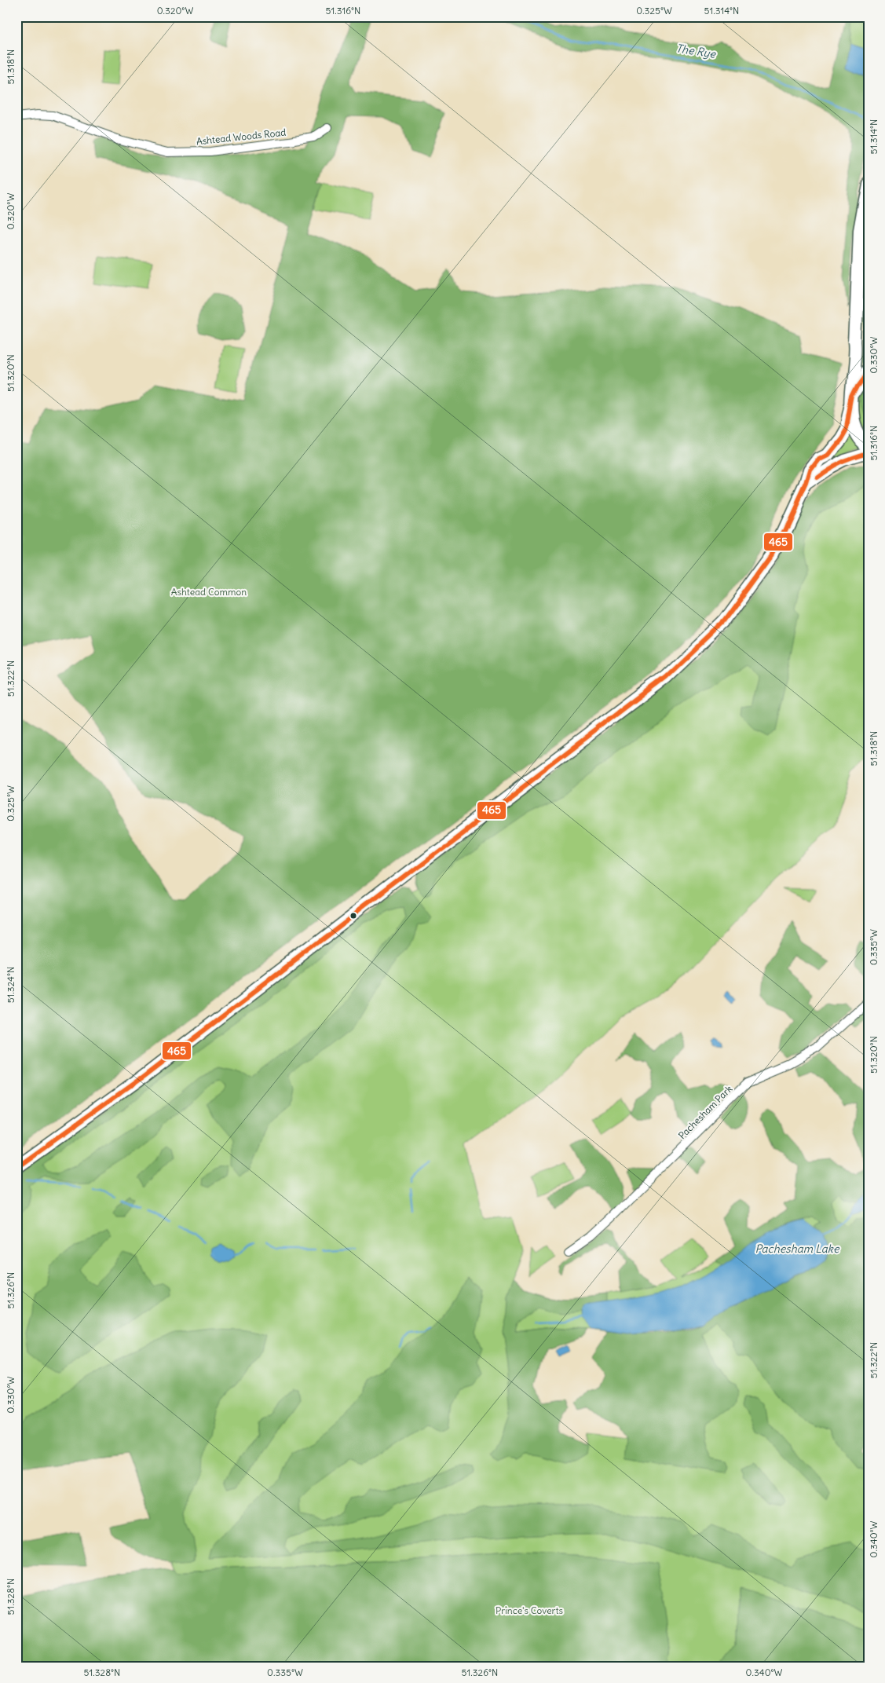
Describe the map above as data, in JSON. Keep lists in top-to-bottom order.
{
  "streets": {
    "street": ["Ashtead Woods Road", "Pachesham Park"]
  },
  "water": ["The Rye", "Pachesham Lake"],
  "parks": ["Ashtead Common", "Prince's Coverts"],
  "lines": ["transit line 465"],
  "coordinates": [
    "0.320°W",
    "51.316°N",
    "0.325°W",
    "51.314°N",
    "51.318°N",
    "0.330°W",
    "51.320°N",
    "51.322°N",
    "0.335°W",
    "51.324°N",
    "51.326°N",
    "0.340°W",
    "51.328°N"
  ]
}
